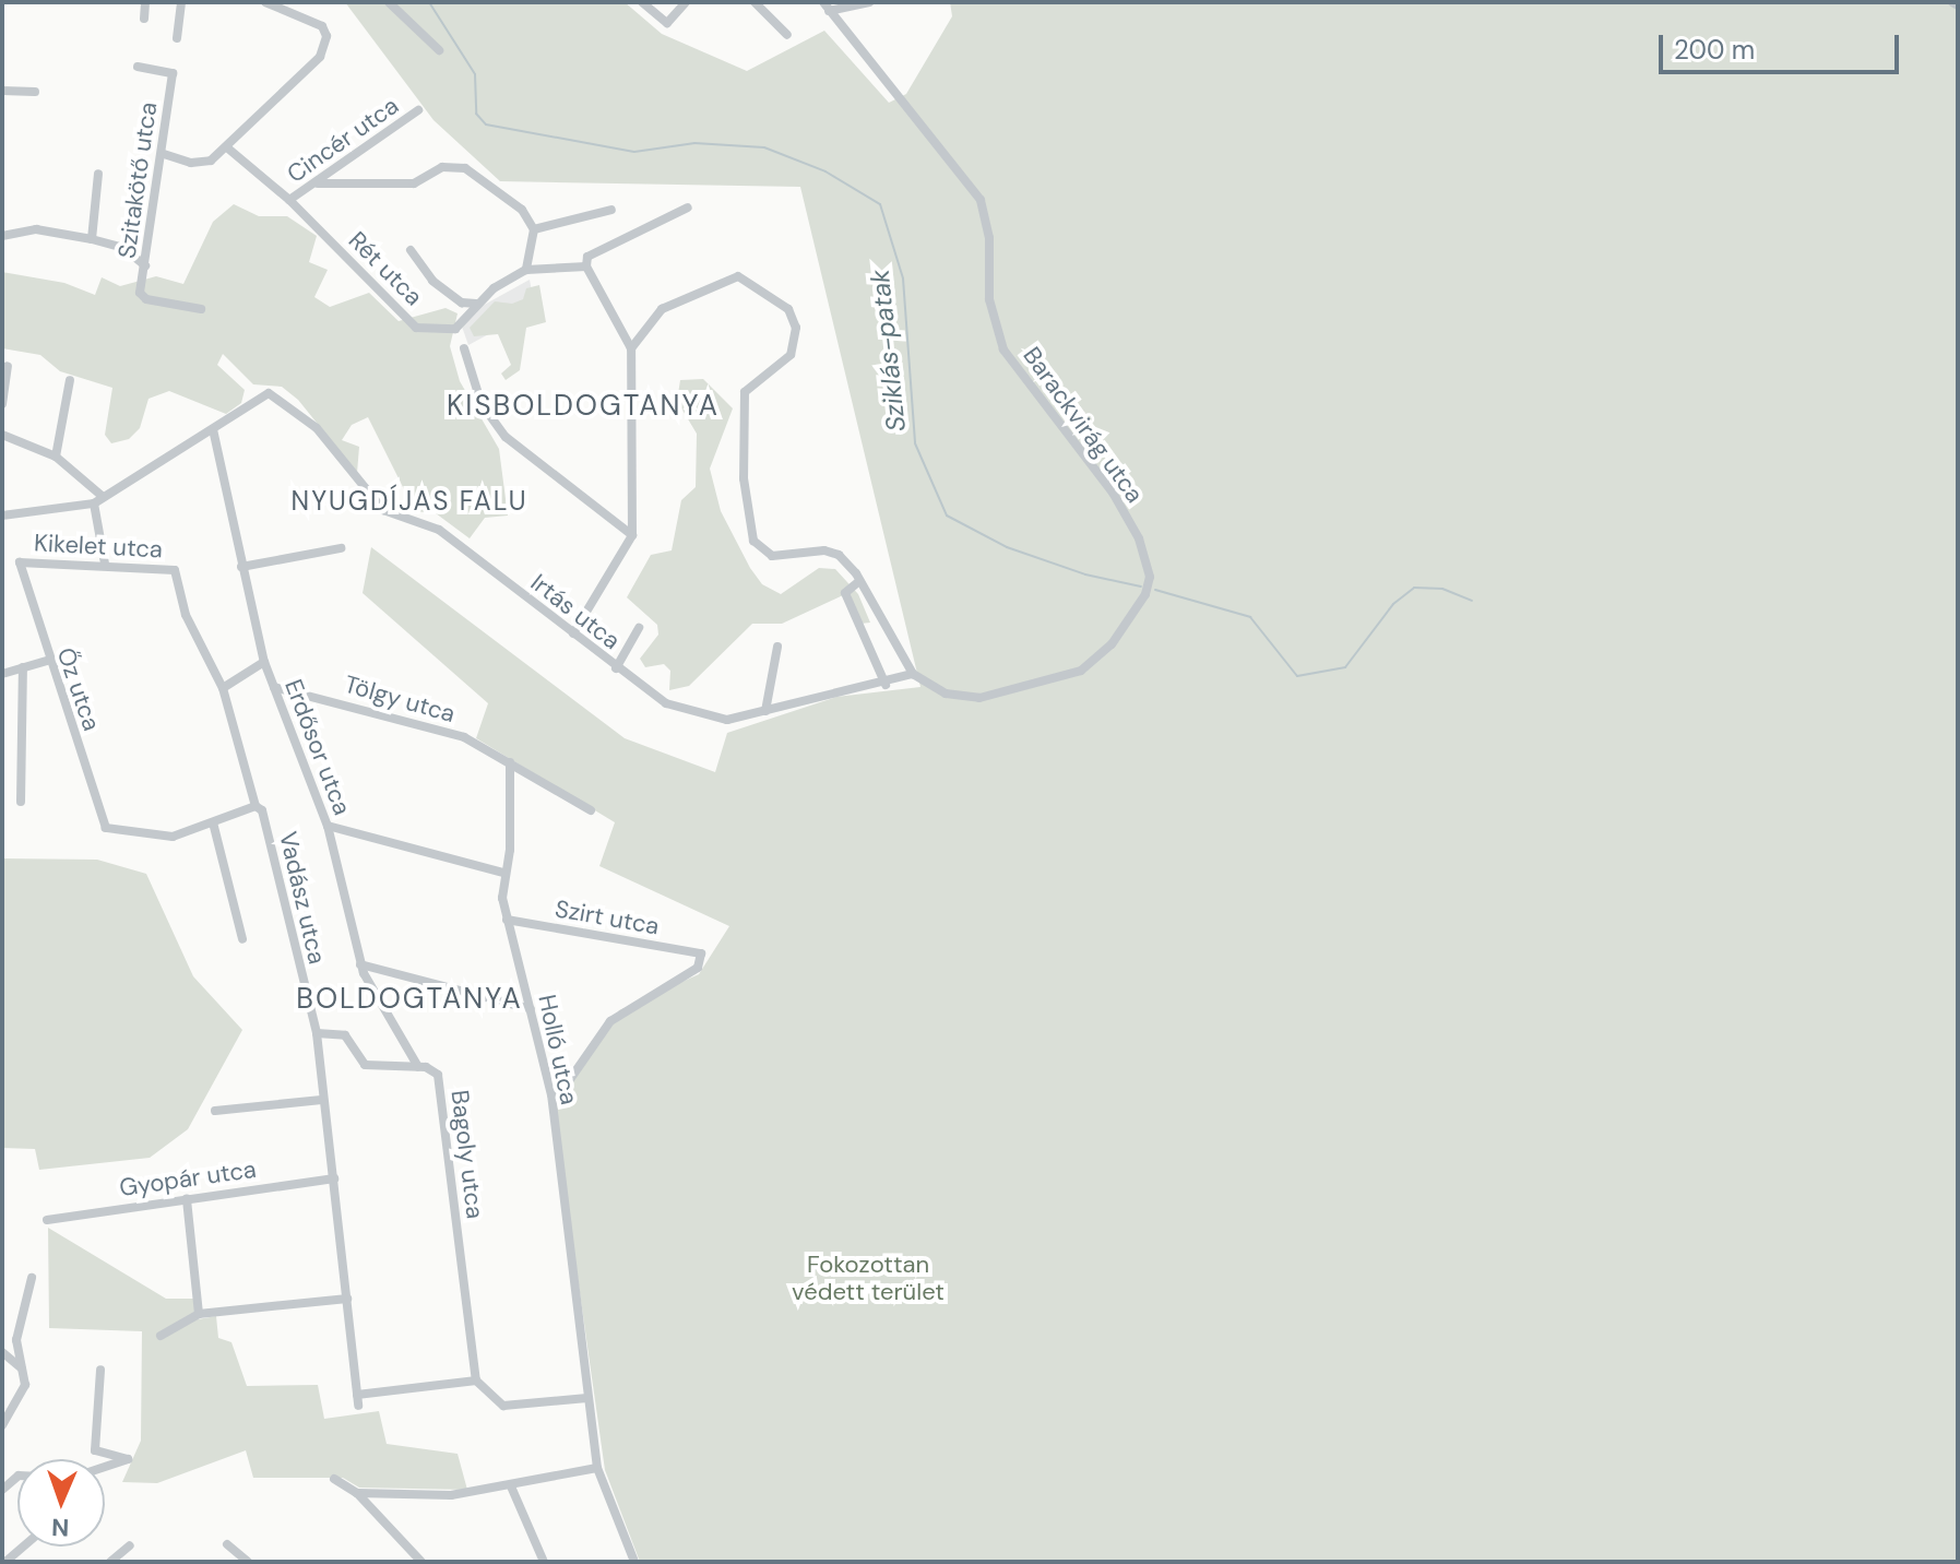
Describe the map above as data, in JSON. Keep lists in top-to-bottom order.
{
  "streets": {
    "street": [
      "Cincér utca",
      "Szitakötő utca",
      "Rét utca",
      "Barackvirág utca",
      "Kikelet utca",
      "Irtás utca",
      "Őz utca",
      "Tölgy utca",
      "Erdősor utca",
      "Vadász utca",
      "Szirt utca",
      "Holló utca",
      "Bagoly utca",
      "Gyopár utca"
    ]
  },
  "crossings": [
    ["Cincér utca", "Rét utca"],
    ["Barackvirág utca", "Irtás utca"],
    ["Kikelet utca", "Őz utca"],
    ["Kikelet utca", "Vadász utca"],
    ["Irtás utca", "Erdősor utca"],
    ["Tölgy utca", "Erdősor utca"],
    ["Tölgy utca", "Holló utca"],
    ["Erdősor utca", "Bagoly utca"],
    ["Vadász utca", "Gyopár utca"],
    ["Szirt utca", "Holló utca"]
  ],
  "districts": ["KISBOLDOGTANYA", "NYUGDÍJAS FALU", "BOLDOGTANYA"],
  "water": ["Sziklás-patak"],
  "parks": ["Fokozottan védett terület"],
  "scale_bar": "200 m",
  "north": "bottom"
}
